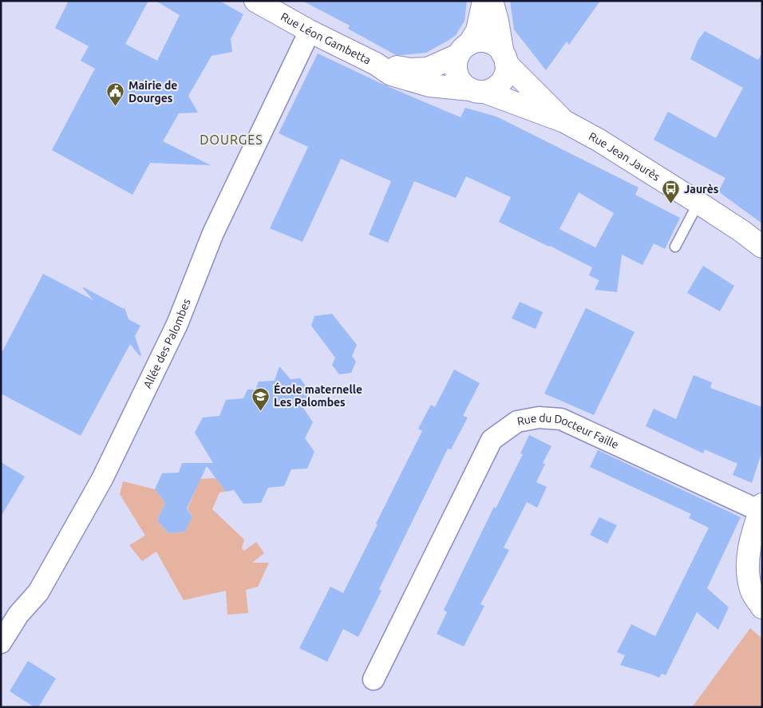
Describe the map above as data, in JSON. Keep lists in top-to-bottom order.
{
  "streets": {
    "street": [
      "Rue Léon Gambetta",
      "Rue Jean Jaurès",
      "Allée des Palombes",
      "Rue du Docteur Faille"
    ]
  },
  "crossings": [
    ["Rue Léon Gambetta", "Rue Jean Jaurès"],
    ["Rue Léon Gambetta", "Allée des Palombes"]
  ],
  "districts": ["DOURGES"],
  "places": {
    "public building": ["Mairie de Dourges"],
    "bus stop": ["Jaurès"],
    "school or university": ["École maternelle Les Palombes"]
  }
}
